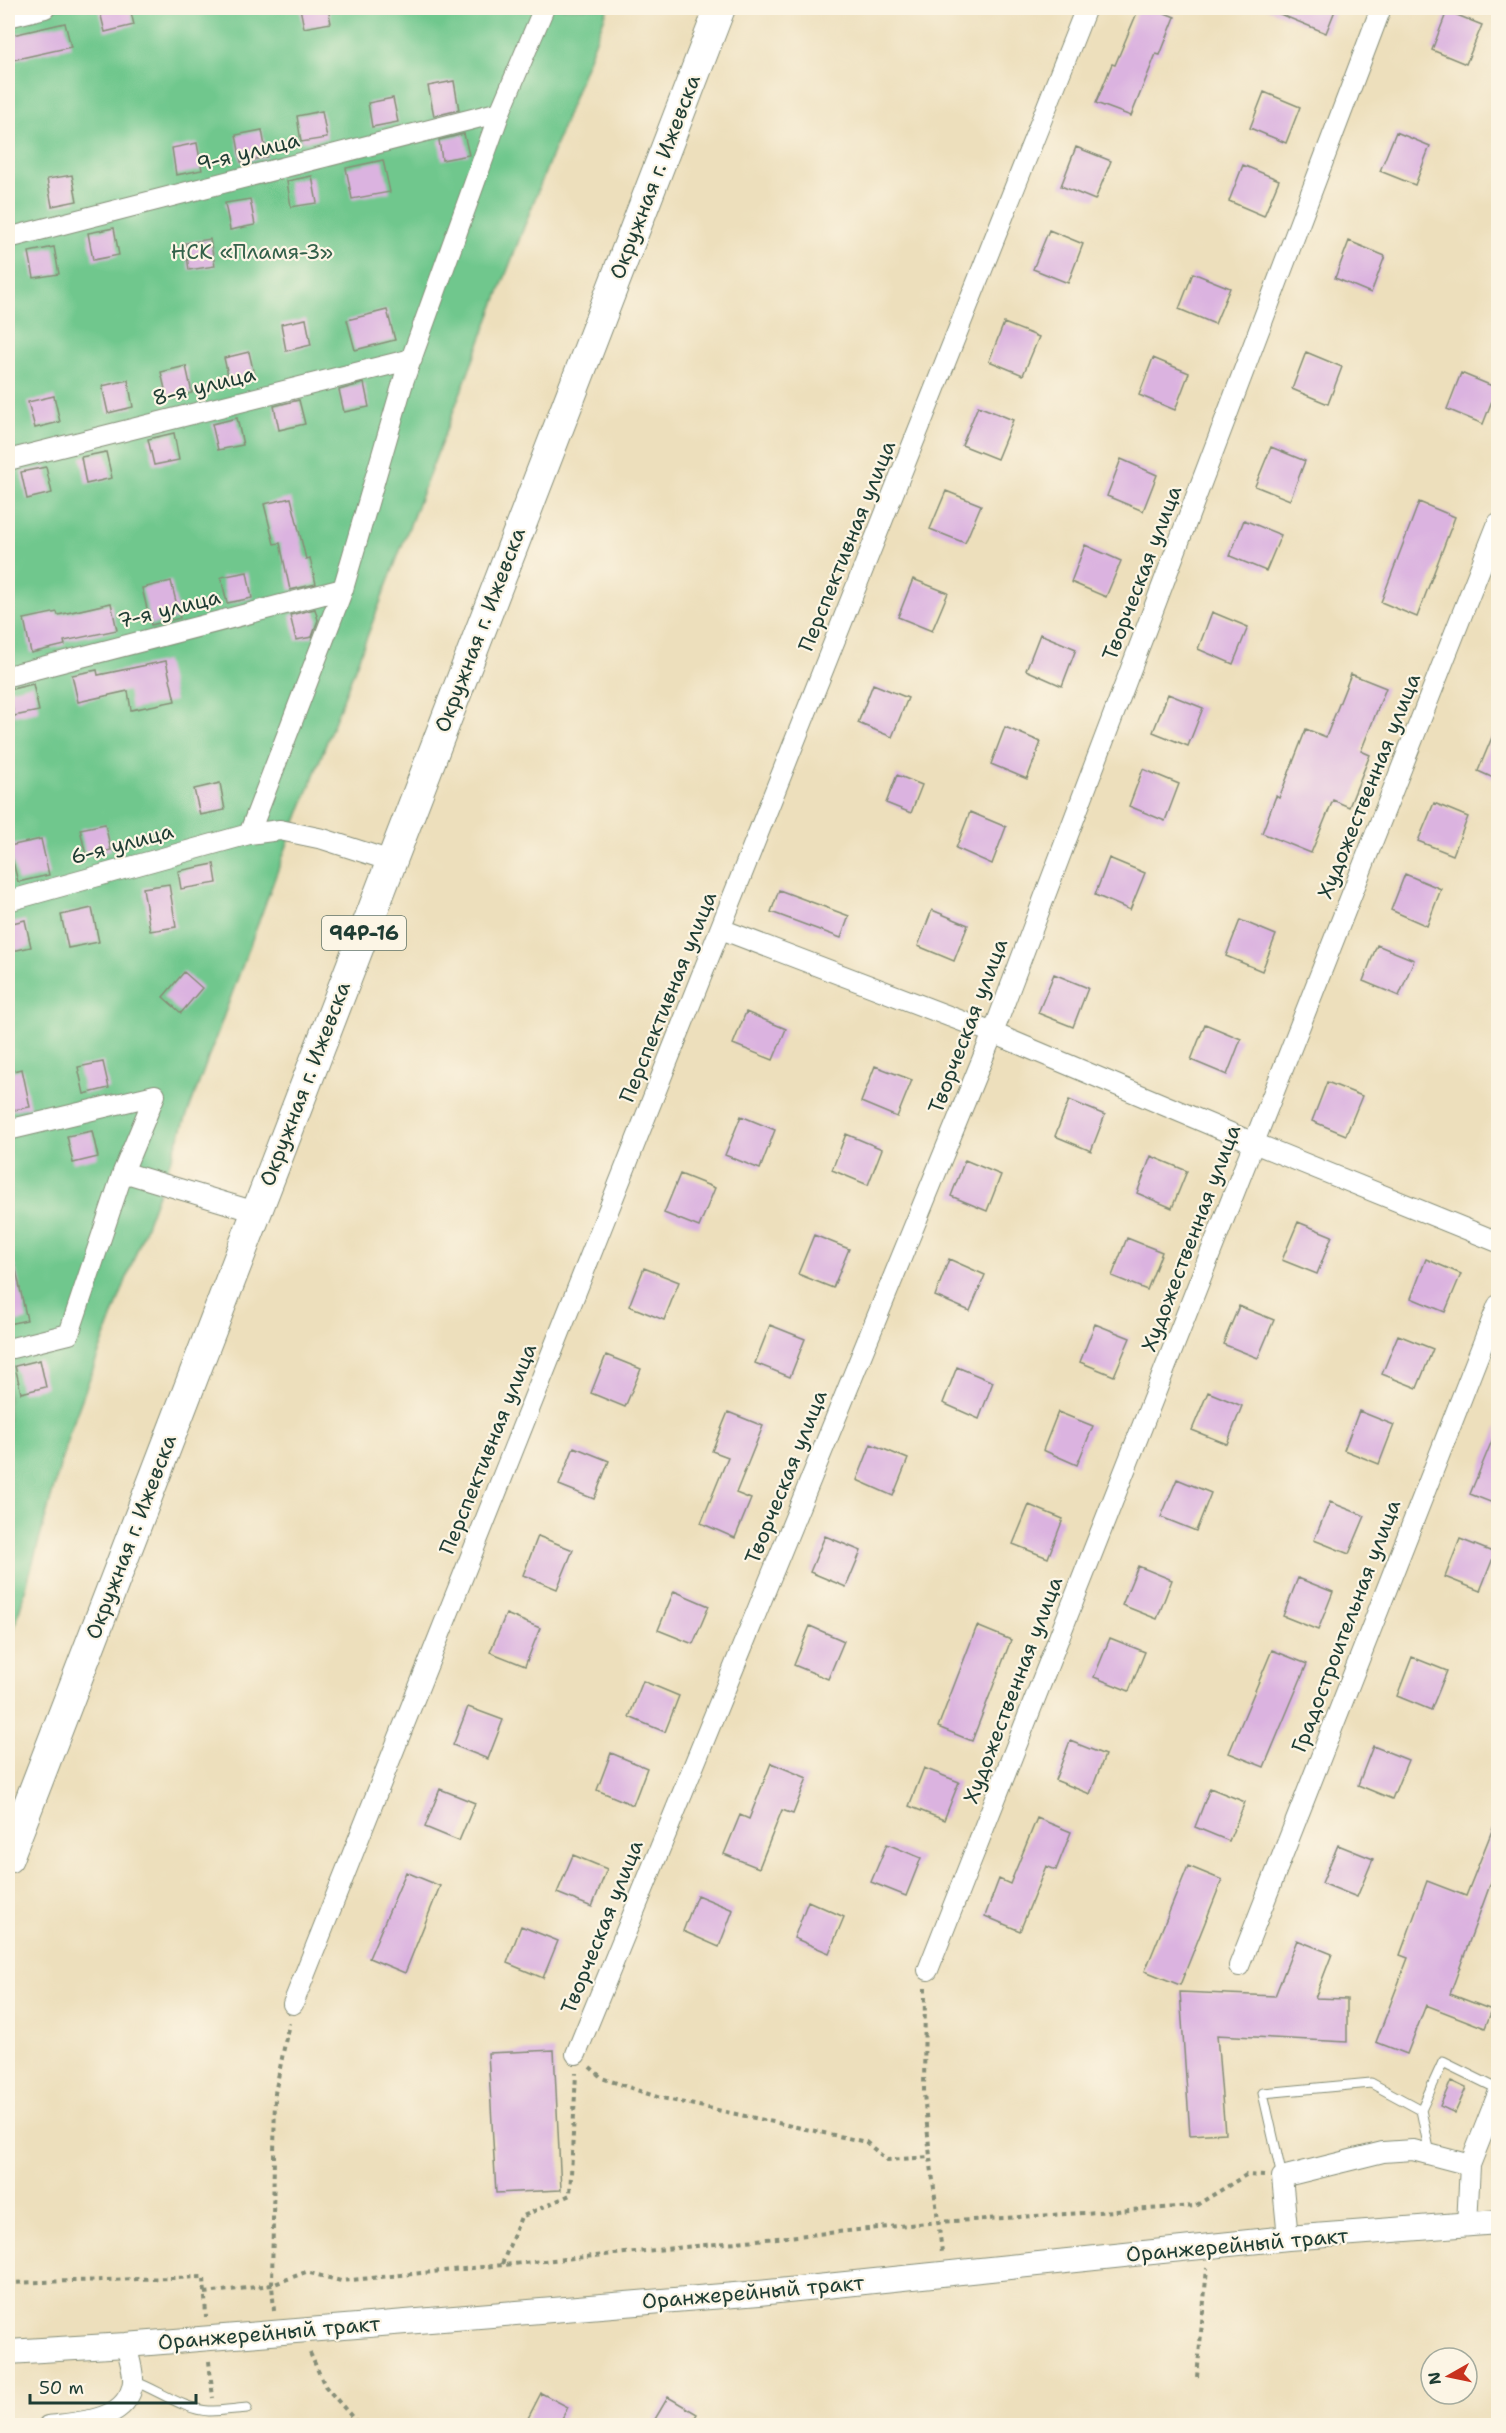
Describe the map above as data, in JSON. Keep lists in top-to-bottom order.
{
  "streets": {
    "main road": ["Окружная г. Ижевска", "94Р-16"],
    "street": [
      "9-я улица",
      "8-я улица",
      "Перспективная улица",
      "Творческая улица",
      "7-я улица",
      "Художественная улица",
      "6-я улица",
      "Градостроительная улица",
      "Оранжерейный тракт"
    ]
  },
  "crossings": [
    ["Окружная г. Ижевска", "6-я улица"]
  ],
  "parks": ["НСК «Пламя-3»"],
  "scale_bar": "50 m",
  "north": "left"
}
